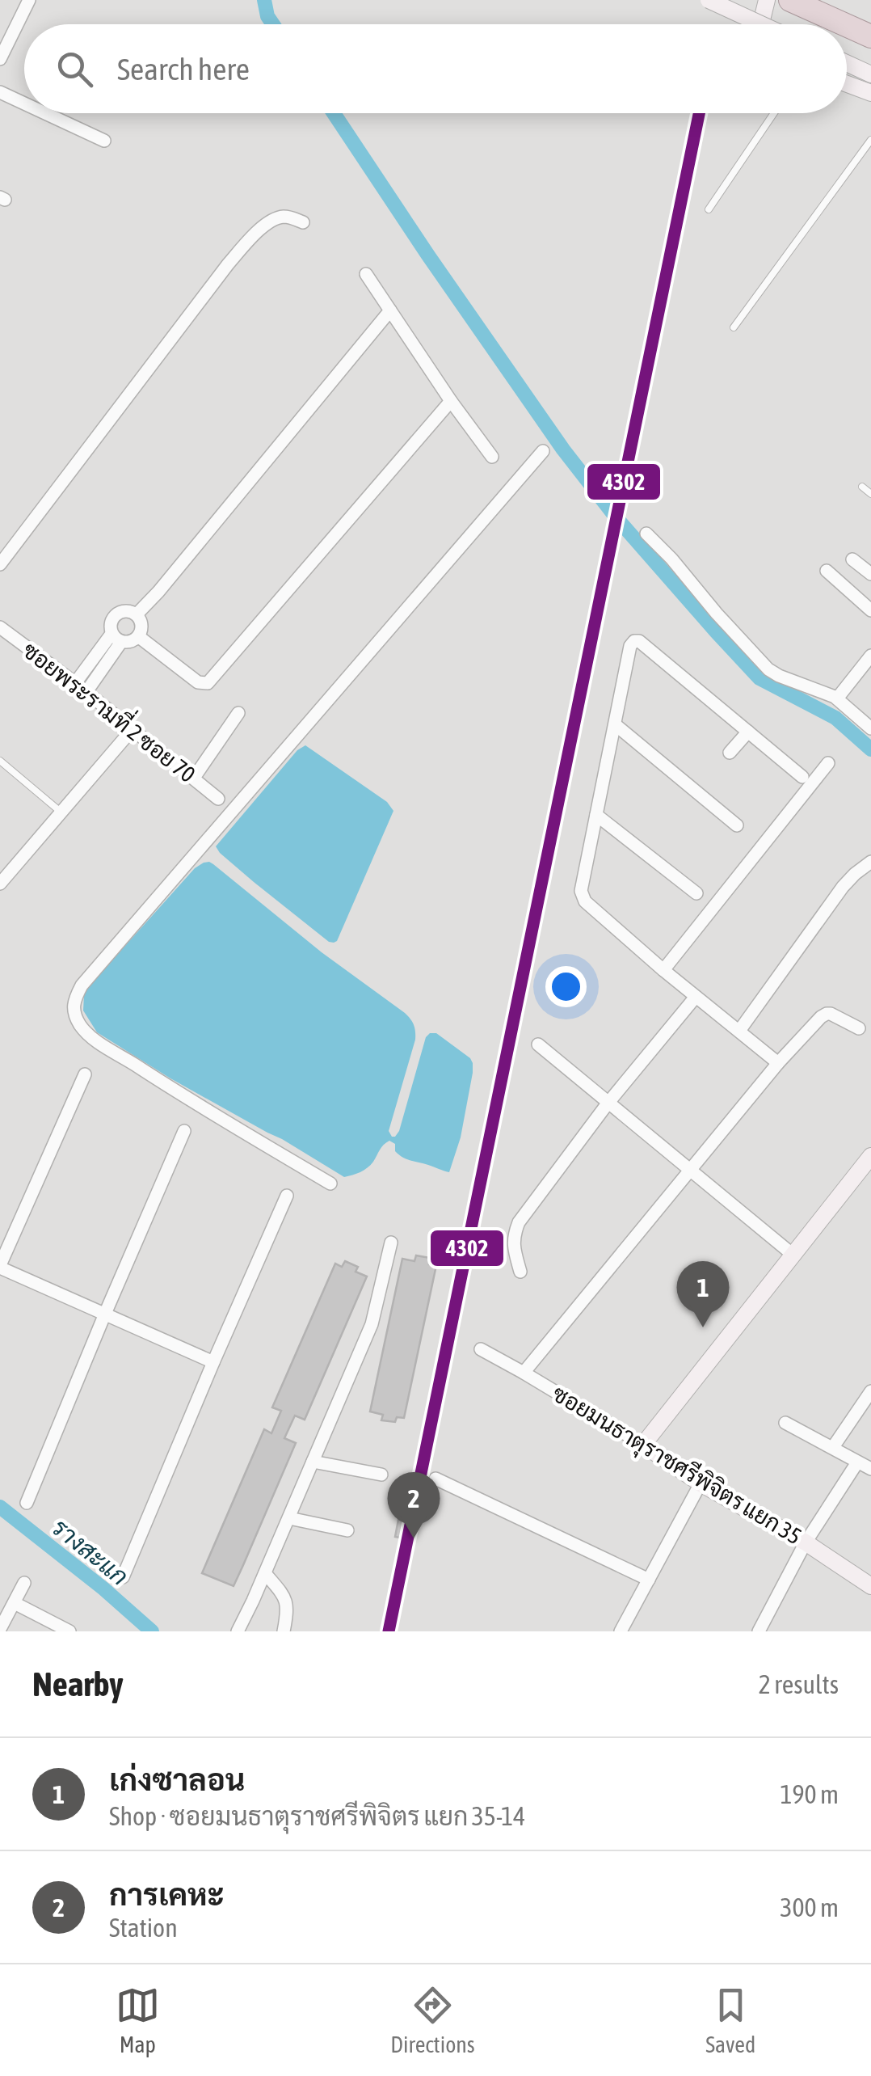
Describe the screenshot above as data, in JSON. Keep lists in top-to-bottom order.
{
  "streets": {
    "street": ["ซอยพระรามที่ 2 ซอย 70", "ซอยมนธาตุราชศรีพิจิตร แยก 35"]
  },
  "water": ["รางสะแก"],
  "lines": ["transit line 4302"],
  "page": {
    "search": "Search here",
    "pins": ["1", "2"],
    "heading": ["Nearby", "2 results"],
    "list": [
      {
        "mark": "1",
        "name": "เก่งซาลอน",
        "note": "Shop · ซอยมนธาตุราชศรีพิจิตร แยก 35-14",
        "value": "190 m"
      },
      {
        "mark": "2",
        "name": "การเคหะ",
        "note": "Station",
        "value": "300 m"
      }
    ],
    "nav": ["Map", "Directions", "Saved"]
  }
}
